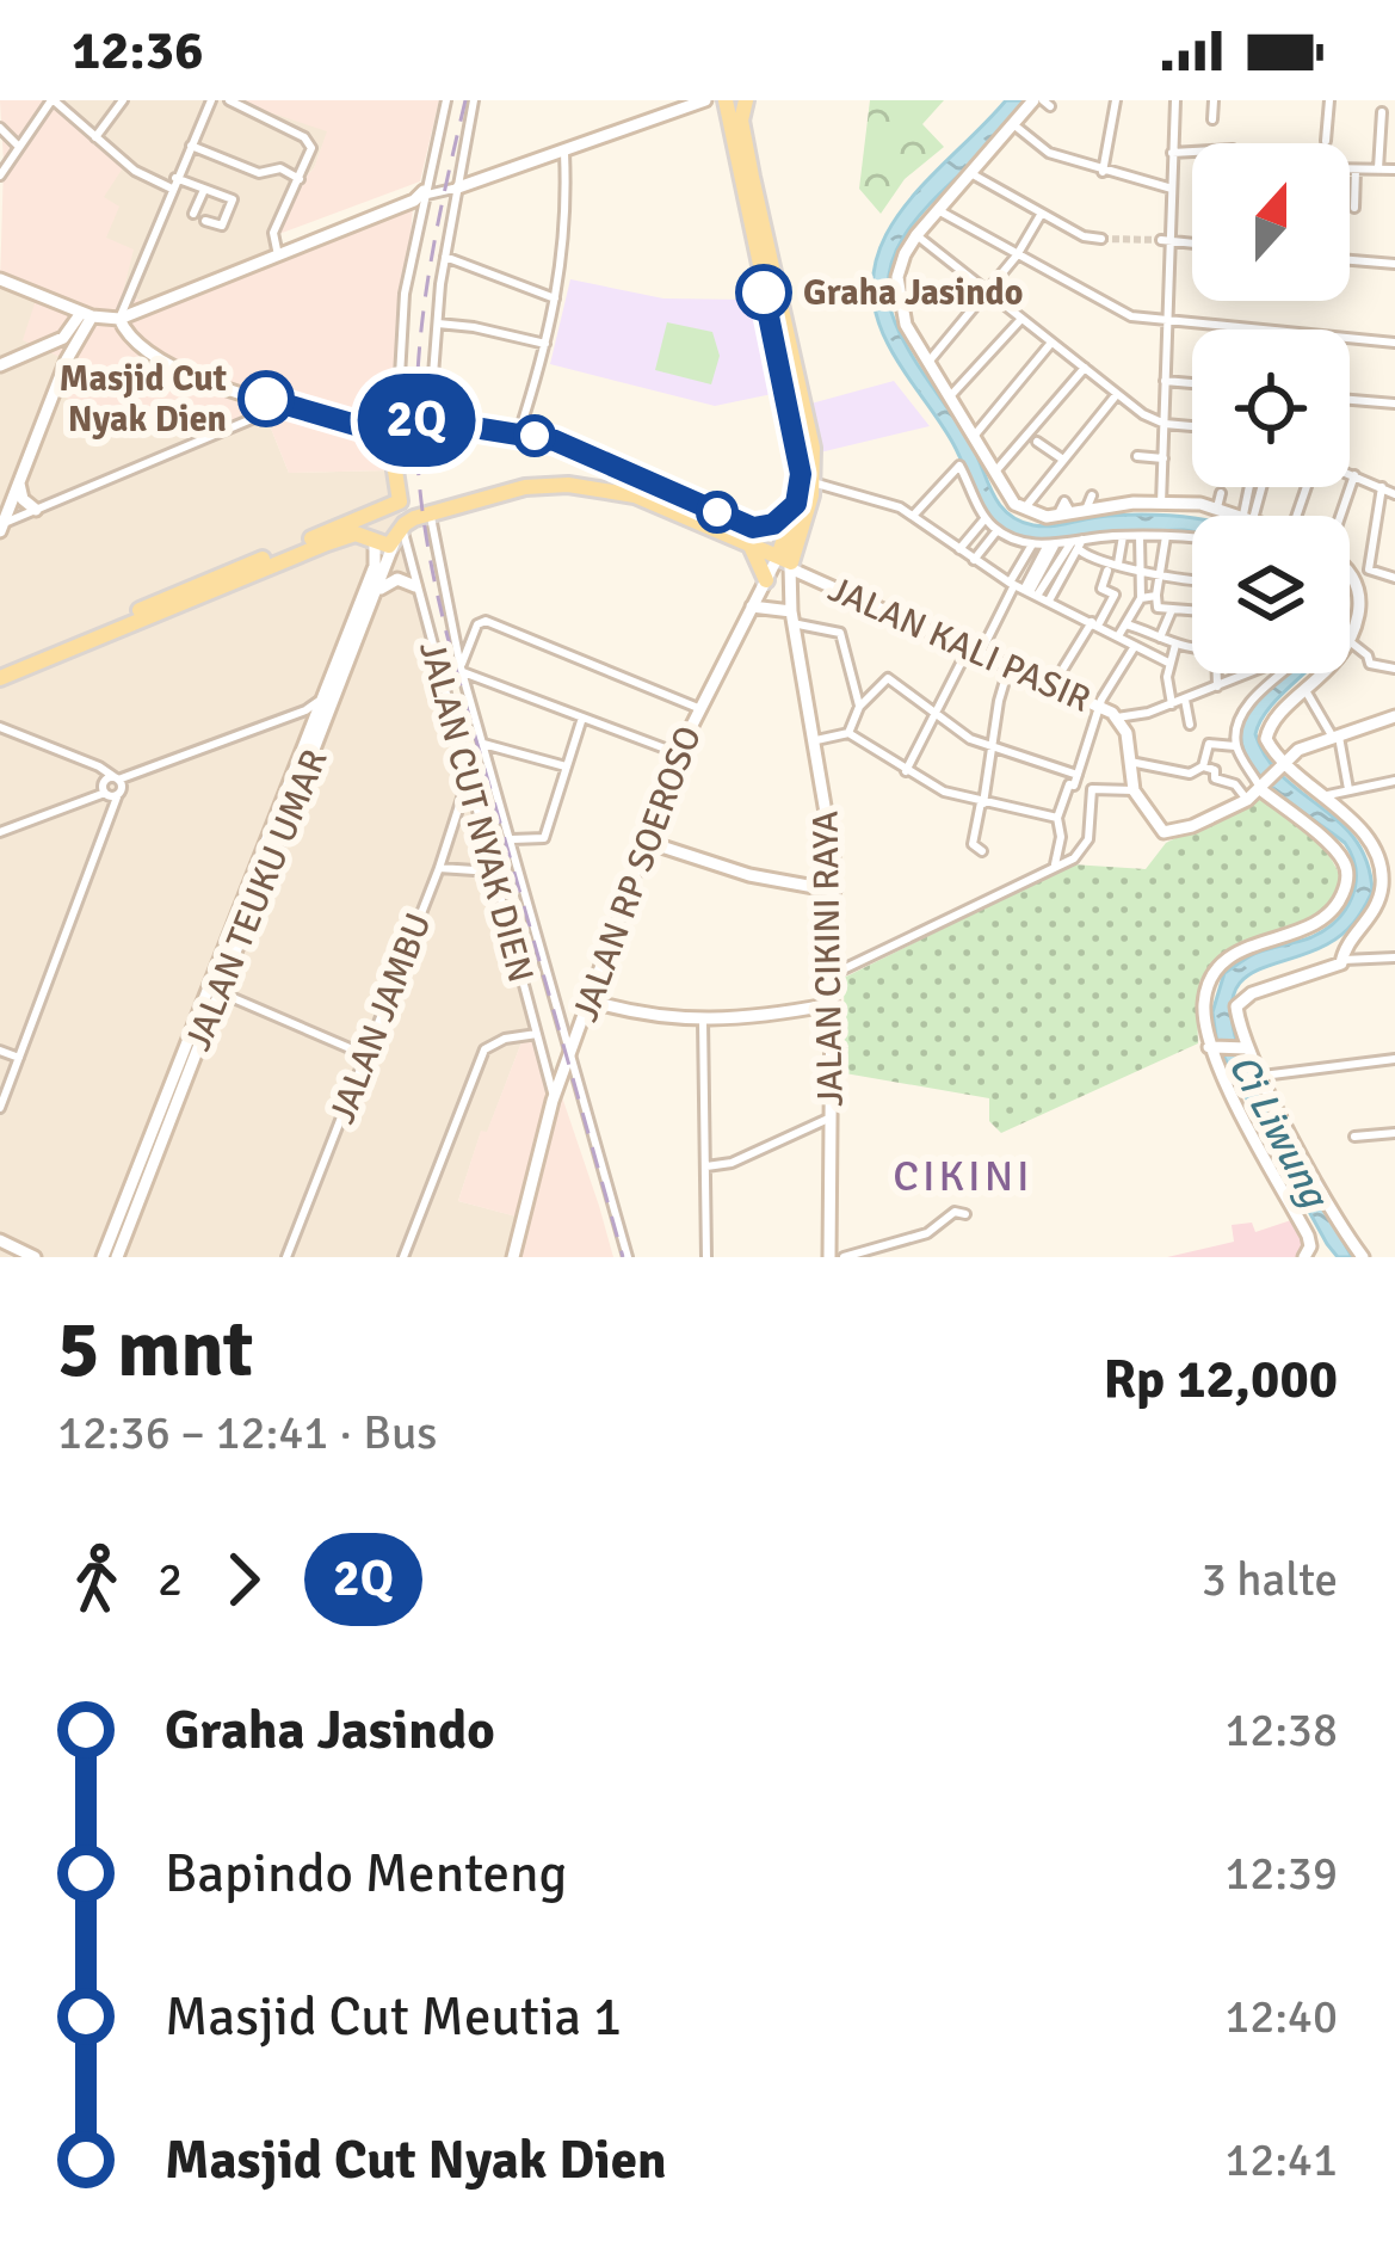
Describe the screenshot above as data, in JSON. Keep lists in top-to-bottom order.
{
  "streets": {
    "main road": ["JALAN CIKINI RAYA"],
    "street": [
      "JALAN KALI PASIR",
      "JALAN CUT NYAK DIEN",
      "JALAN RP SOEROSO",
      "JALAN TEUKU UMAR",
      "JALAN JAMBU"
    ]
  },
  "crossings": [
    ["JALAN KALI PASIR", "JALAN RP SOEROSO"],
    ["JALAN KALI PASIR", "JALAN CIKINI RAYA"],
    ["JALAN CUT NYAK DIEN", "JALAN RP SOEROSO"],
    ["JALAN CUT NYAK DIEN", "JALAN TEUKU UMAR"],
    ["JALAN CUT NYAK DIEN", "JALAN JAMBU"],
    ["JALAN RP SOEROSO", "JALAN CIKINI RAYA"]
  ],
  "districts": ["CIKINI"],
  "water": ["Ci Liwung"],
  "places": ["Graha Jasindo", "Masjid Cut Nyak Dien"],
  "lines": ["bus line 2Q"],
  "north": "top",
  "page": {
    "status": "12:36",
    "on_map": "2Q",
    "heading": ["5 mnt", "12:36 – 12:41 · Bus", "Rp 12,000"],
    "legs": ["2", "2Q", "3 halte"],
    "list": [
      {
        "name": "Graha Jasindo",
        "value": "12:38"
      },
      {
        "name": "Bapindo Menteng",
        "value": "12:39"
      },
      {
        "name": "Masjid Cut Meutia 1",
        "value": "12:40"
      },
      {
        "name": "Masjid Cut Nyak Dien",
        "value": "12:41"
      }
    ]
  }
}
